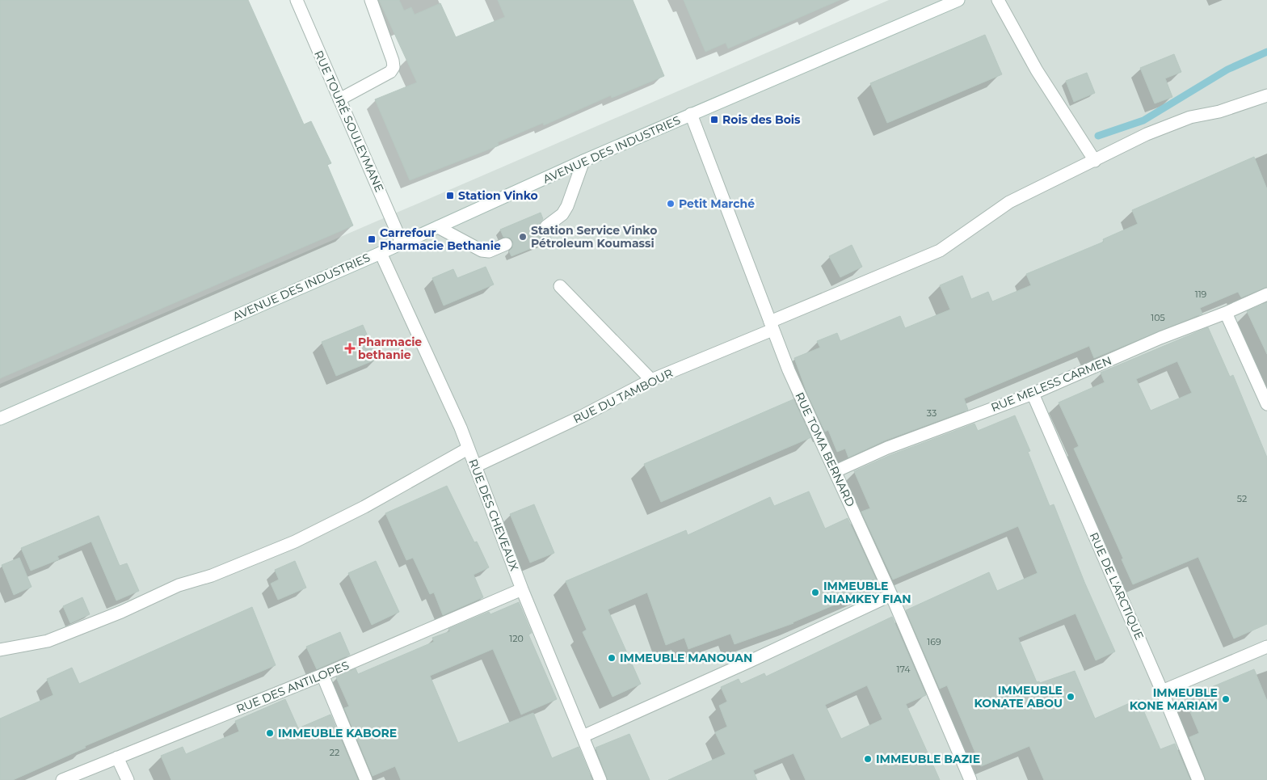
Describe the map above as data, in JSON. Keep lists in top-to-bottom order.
{
  "streets": {
    "street": [
      "RUE TOURÉ SOULEYMANE",
      "AVENUE DES INDUSTRIES",
      "RUE MELESS CARMEN",
      "RUE DU TAMBOUR",
      "RUE TOMA BERNARD",
      "RUE DES CHEVEAUX",
      "RUE DE L'ARCTIQUE",
      "RUE DES ANTILOPES"
    ]
  },
  "crossings": [
    ["RUE TOURÉ SOULEYMANE", "AVENUE DES INDUSTRIES"],
    ["AVENUE DES INDUSTRIES", "RUE TOMA BERNARD"],
    ["AVENUE DES INDUSTRIES", "RUE DES CHEVEAUX"],
    ["RUE MELESS CARMEN", "RUE TOMA BERNARD"],
    ["RUE MELESS CARMEN", "RUE DE L'ARCTIQUE"],
    ["RUE DU TAMBOUR", "RUE TOMA BERNARD"],
    ["RUE DU TAMBOUR", "RUE DES CHEVEAUX"],
    ["RUE DES CHEVEAUX", "RUE DES ANTILOPES"]
  ],
  "places": {
    "transit": ["Rois des Bois", "Station Vinko", "Carrefour Pharmacie Bethanie"],
    "other": [
      "Petit Marché",
      "Station Service Vinko Pétroleum Koumassi",
      "IMMEUBLE NIAMKEY FIAN",
      "IMMEUBLE MANOUAN",
      "IMMEUBLE KONATE ABOU",
      "IMMEUBLE KONE MARIAM",
      "IMMEUBLE KABORE",
      "IMMEUBLE BAZIE"
    ],
    "health": ["Pharmacie bethanie"]
  },
  "house_numbers": [
    "119",
    "105",
    "33",
    "52",
    "120",
    "169",
    "174",
    "22"
  ]
}
